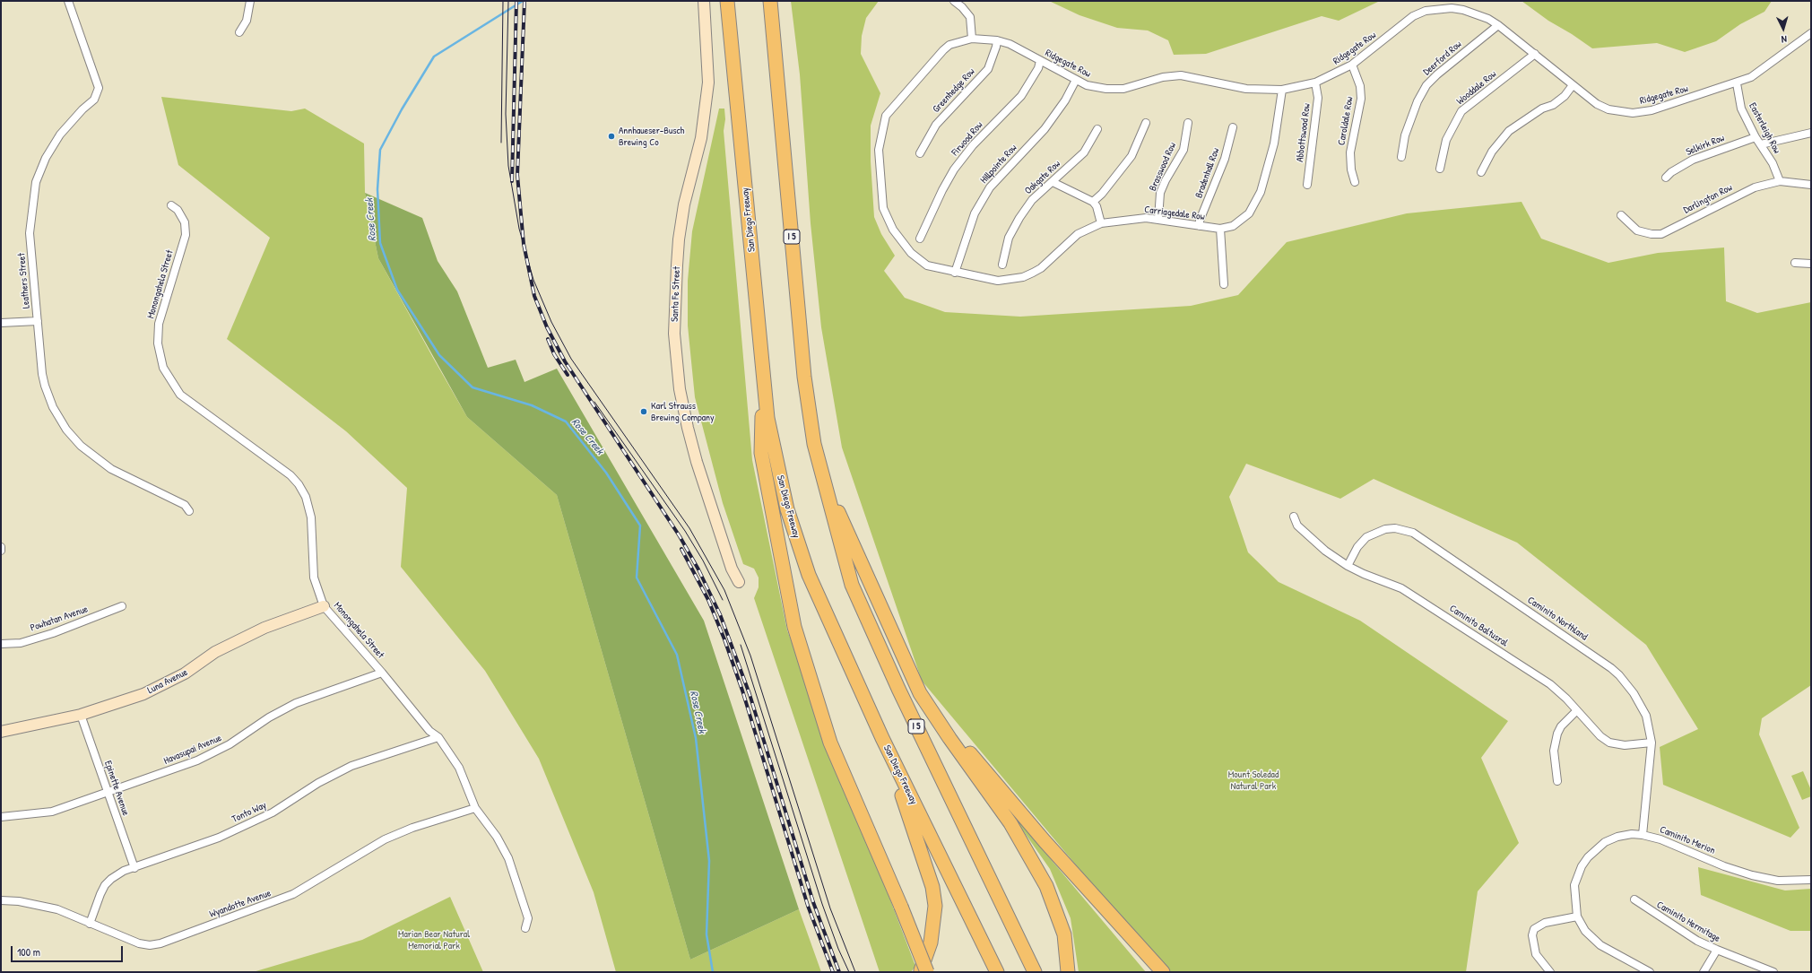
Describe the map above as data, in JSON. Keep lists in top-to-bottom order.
{
  "streets": {
    "highway": ["San Diego Freeway", "I 5"],
    "street": [
      "Ridgegate Row",
      "Deerford Row",
      "Wooddale Row",
      "Greenhedge Row",
      "Caroldale Row",
      "Easterleigh Row",
      "Abbottswood Row",
      "Firwood Row",
      "Selkirk Row",
      "Hillpointe Row",
      "Brasswood Row",
      "Bradenhall Row",
      "Oakgate Row",
      "Darlington Row",
      "Carriagedale Row",
      "Leathers Street",
      "Monongahela Street",
      "Santa Fe Street",
      "Powhatan Avenue",
      "Caminito Northland",
      "Caminito Baltusral",
      "Luna Avenue",
      "Havasupai Avenue",
      "Epinette Avenue",
      "Tonto Way",
      "Caminito Merion",
      "Wyandotte Avenue",
      "Caminito Hermitage"
    ]
  },
  "crossings": [
    ["Ridgegate Row", "Deerford Row"],
    ["Ridgegate Row", "Wooddale Row"],
    ["Ridgegate Row", "Greenhedge Row"],
    ["Ridgegate Row", "Caroldale Row"],
    ["Ridgegate Row", "Easterleigh Row"],
    ["Ridgegate Row", "Abbottswood Row"],
    ["Ridgegate Row", "Firwood Row"],
    ["Ridgegate Row", "Hillpointe Row"],
    ["Ridgegate Row", "Carriagedale Row"],
    ["Easterleigh Row", "Selkirk Row"],
    ["Easterleigh Row", "Darlington Row"],
    ["Hillpointe Row", "Carriagedale Row"],
    ["Brasswood Row", "Carriagedale Row"],
    ["Bradenhall Row", "Carriagedale Row"],
    ["Monongahela Street", "Luna Avenue"],
    ["Monongahela Street", "Havasupai Avenue"],
    ["Monongahela Street", "Tonto Way"],
    ["Monongahela Street", "Wyandotte Avenue"],
    ["Caminito Northland", "Caminito Baltusral"],
    ["Caminito Northland", "Caminito Merion"],
    ["Luna Avenue", "Epinette Avenue"],
    ["Havasupai Avenue", "Epinette Avenue"],
    ["Epinette Avenue", "Tonto Way"],
    ["Tonto Way", "Wyandotte Avenue"]
  ],
  "water": ["Rose Creek"],
  "parks": ["Mount Soledad Natural Park", "Marian Bear Natural Memorial Park"],
  "places": ["Annhaueser-Busch Brewing Co", "Karl Strauss Brewing Company"],
  "scale_bar": "100 m",
  "north": "bottom"
}
